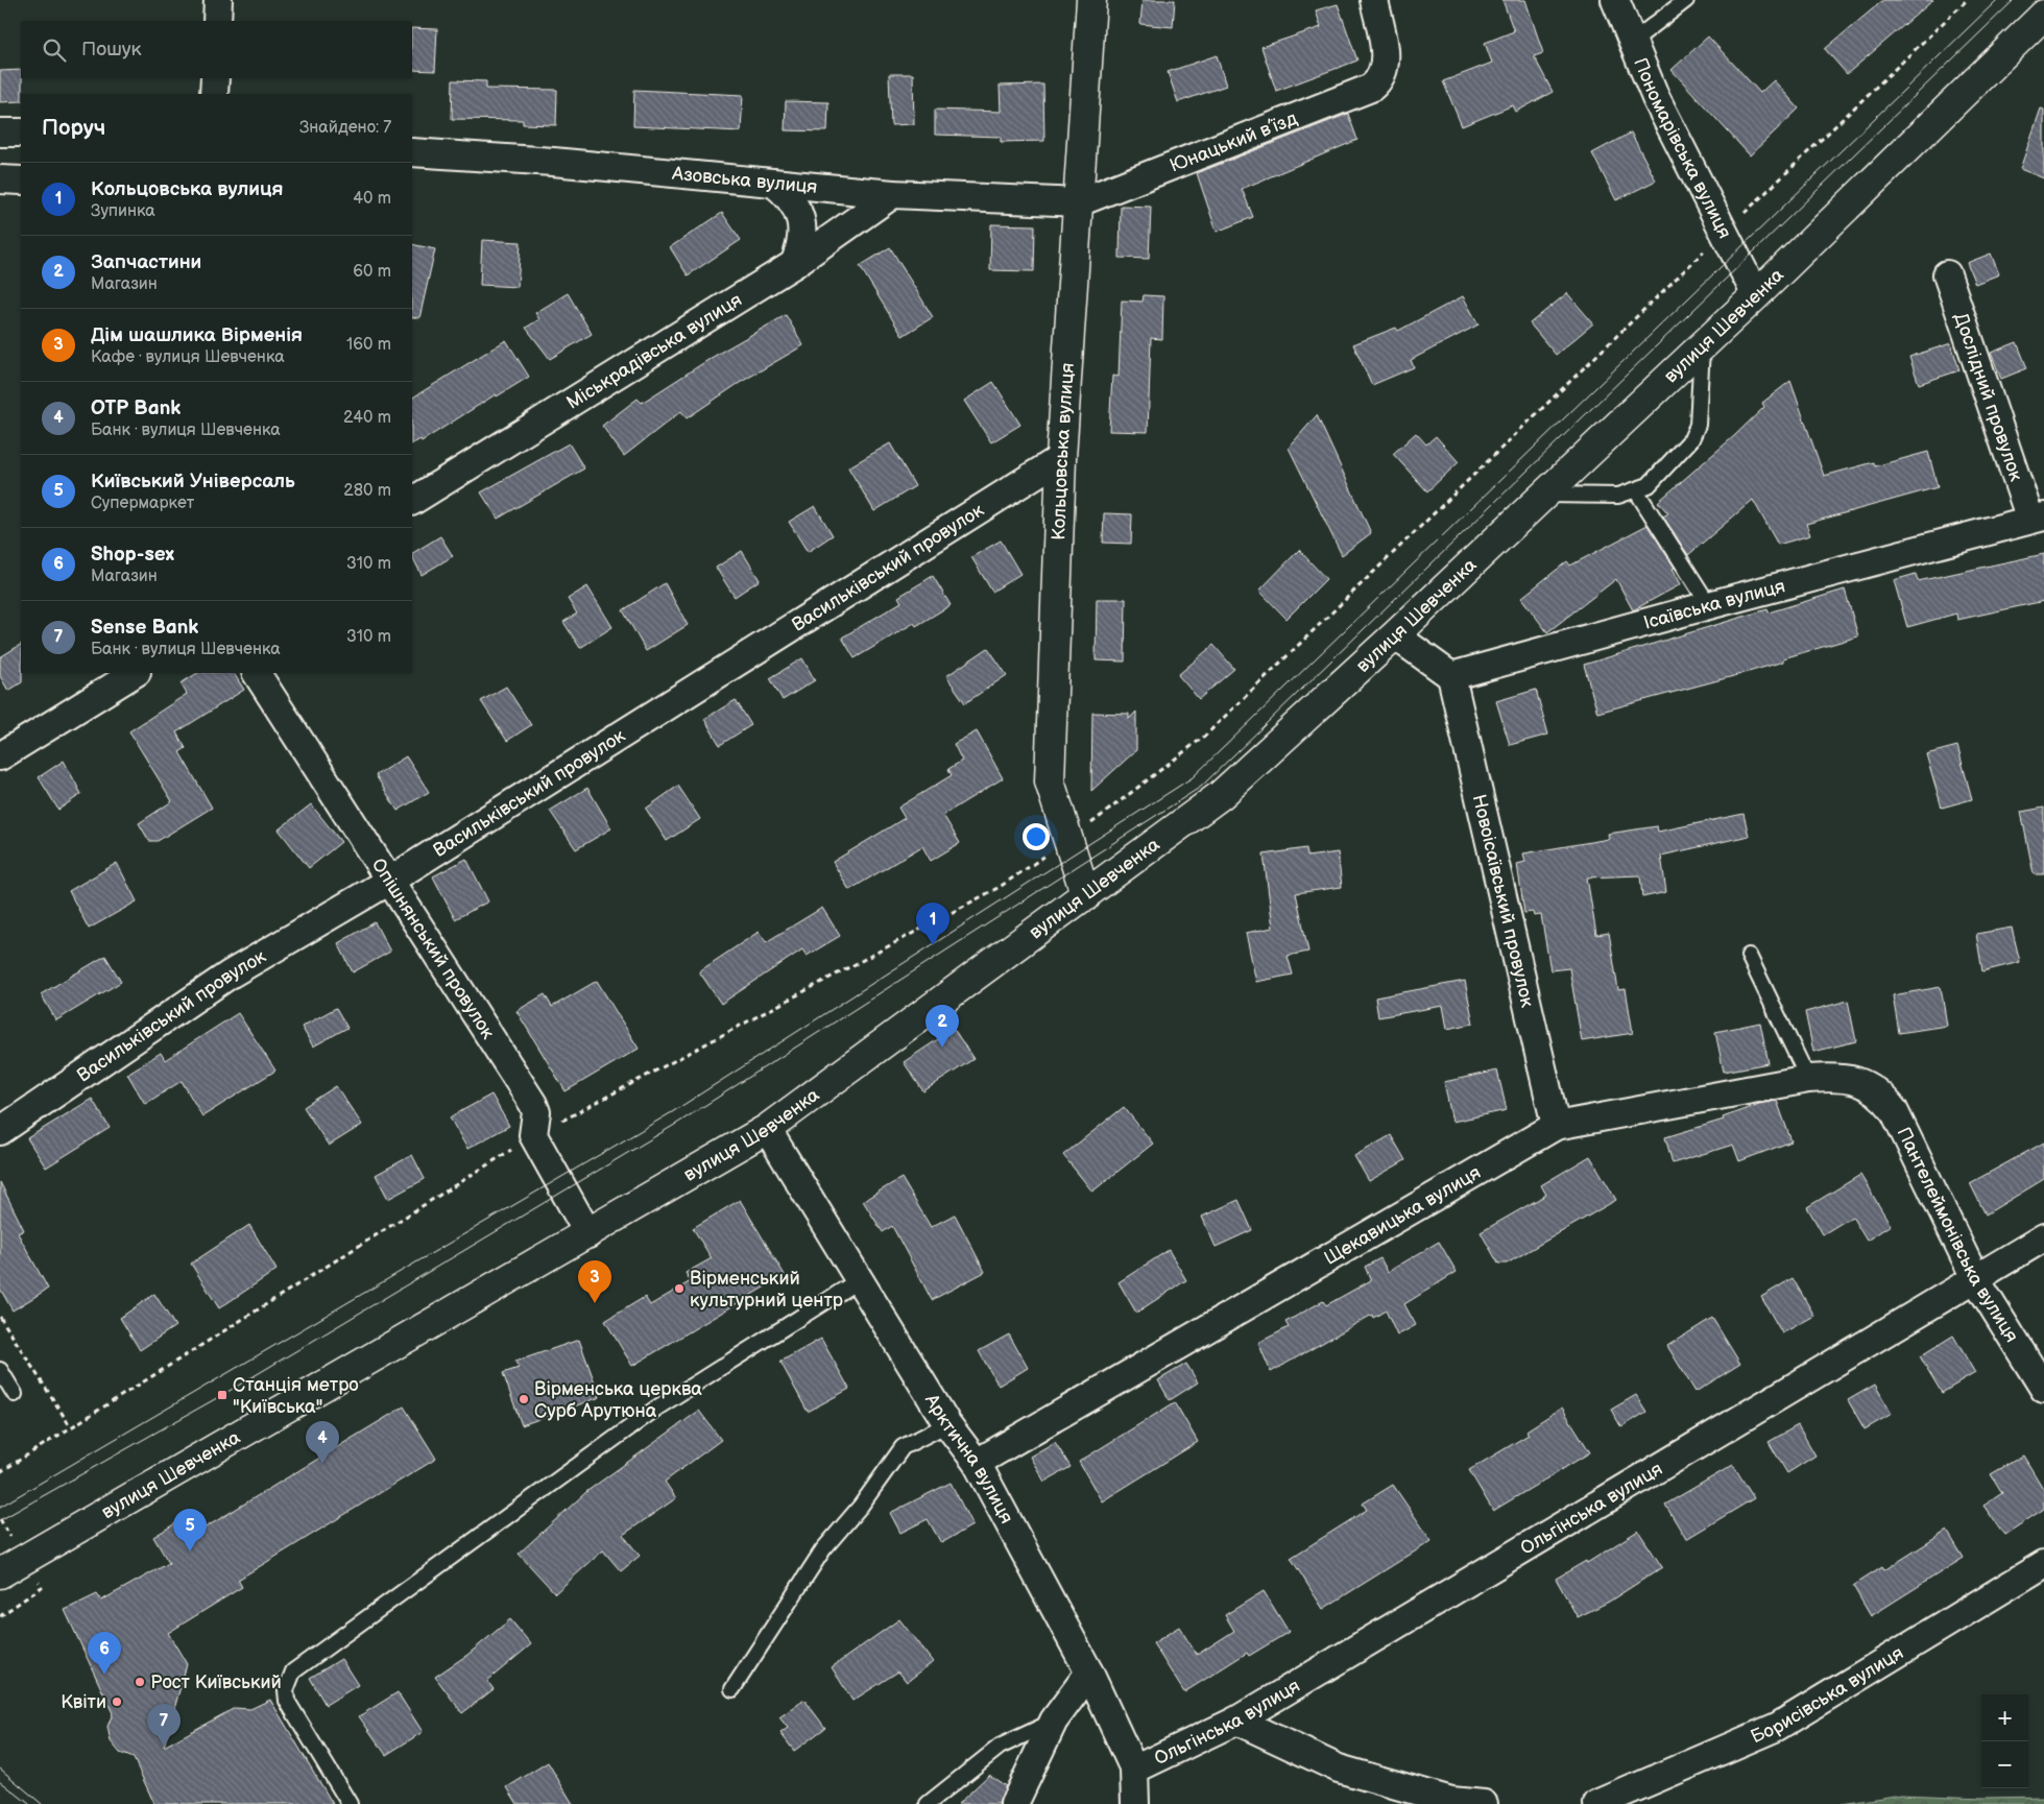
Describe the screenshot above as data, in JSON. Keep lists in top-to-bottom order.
{
  "streets": {
    "main road": ["вулиця Шевченка", "Кольцовська вулиця"],
    "street": [
      "Юнацький в’їзд",
      "Пономарівська вулиця",
      "Азовська вулиця",
      "Міськрадівська вулиця",
      "Дослідний провулок",
      "Васильківський провулок",
      "Ісаївська вулиця",
      "Новоісаївський провулок",
      "Опішнянський провулок",
      "Щекавицька вулиця",
      "Пантелеймонівська вулиця",
      "Арктична вулиця",
      "Ольгінська вулиця",
      "Борисівська вулиця"
    ]
  },
  "crossings": [
    ["Юнацький в’їзд", "Азовська вулиця"],
    ["Юнацький в’їзд", "Кольцовська вулиця"],
    ["Пономарівська вулиця", "вулиця Шевченка"],
    ["Азовська вулиця", "Міськрадівська вулиця"],
    ["Азовська вулиця", "Кольцовська вулиця"],
    ["вулиця Шевченка", "Кольцовська вулиця"],
    ["вулиця Шевченка", "Арктична вулиця"],
    ["Дослідний провулок", "Ісаївська вулиця"],
    ["Кольцовська вулиця", "Васильківський провулок"],
    ["Васильківський провулок", "Опішнянський провулок"],
    ["Ісаївська вулиця", "Новоісаївський провулок"],
    ["Новоісаївський провулок", "Щекавицька вулиця"],
    ["Щекавицька вулиця", "Пантелеймонівська вулиця"],
    ["Щекавицька вулиця", "Арктична вулиця"],
    ["Пантелеймонівська вулиця", "Ольгінська вулиця"],
    ["Арктична вулиця", "Ольгінська вулиця"]
  ],
  "places": {
    "other": [
      "Вірменський культурний центр",
      "Вірменська церква Сурб Арутюна",
      "Рост Київський",
      "Квіти"
    ],
    "transit": ["Станція метро \"Київська\""]
  },
  "page": {
    "search": "Пошук",
    "heading": ["Поруч", "Знайдено: 7"],
    "list": [
      {
        "mark": "1",
        "name": "Кольцовська вулиця",
        "note": "Зупинка",
        "value": "40 m"
      },
      {
        "mark": "2",
        "name": "Запчастини",
        "note": "Магазин",
        "value": "60 m"
      },
      {
        "mark": "3",
        "name": "Дім шашлика Вірменія",
        "note": "Кафе · вулиця Шевченка",
        "value": "160 m"
      },
      {
        "mark": "4",
        "name": "OTP Bank",
        "note": "Банк · вулиця Шевченка",
        "value": "240 m"
      },
      {
        "mark": "5",
        "name": "Київський Універсаль",
        "note": "Супермаркет",
        "value": "280 m"
      },
      {
        "mark": "6",
        "name": "Shop-sex",
        "note": "Магазин",
        "value": "310 m"
      },
      {
        "mark": "7",
        "name": "Sense Bank",
        "note": "Банк · вулиця Шевченка",
        "value": "310 m"
      }
    ],
    "pins": [
      "1",
      "2",
      "3",
      "4",
      "5",
      "6",
      "7"
    ],
    "map_buttons": ["+", "−"]
  }
}
